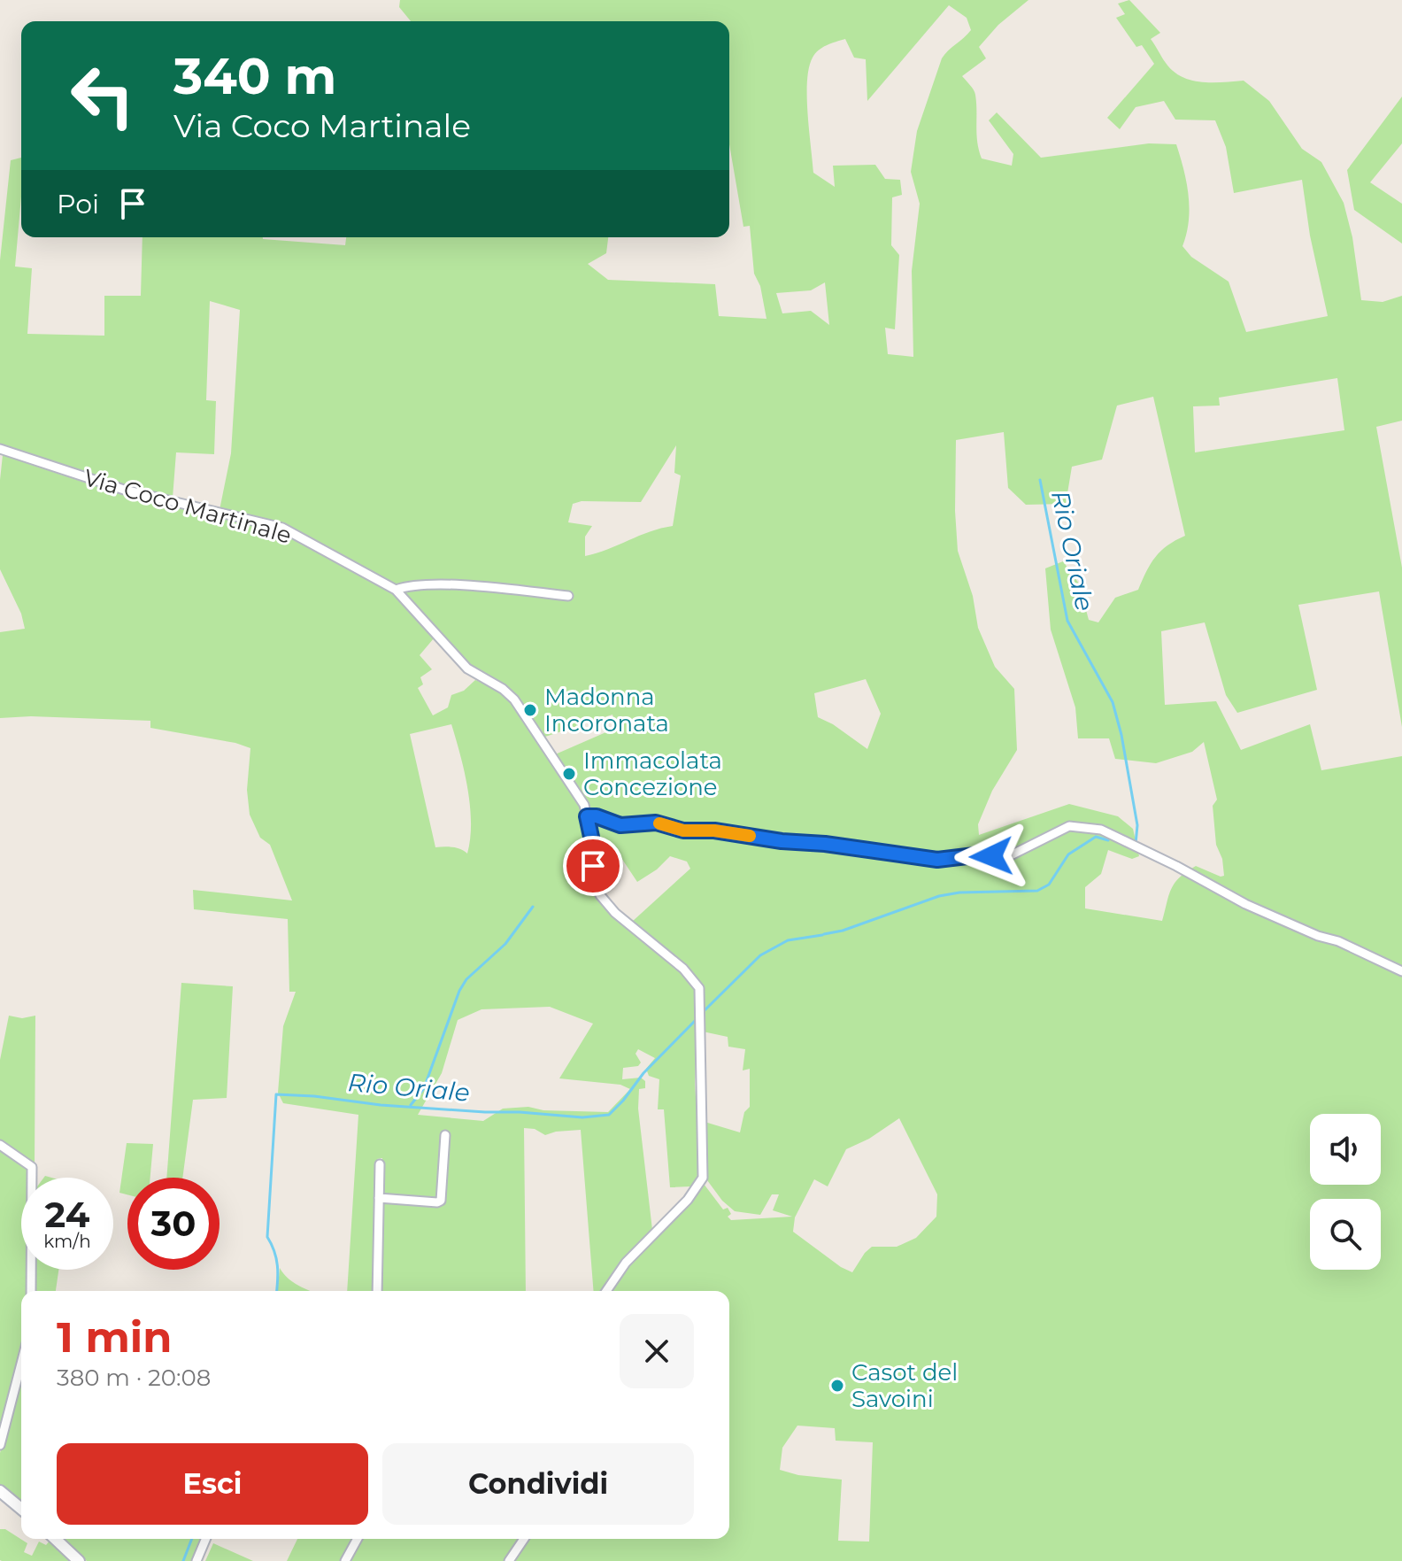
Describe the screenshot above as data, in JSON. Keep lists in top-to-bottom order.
{
  "streets": {
    "street": ["Via Coco Martinale"]
  },
  "water": ["Rio Oriale"],
  "places": ["Madonna Incoronata", "Immacolata Concezione", "Casot del Savoini"],
  "page": {
    "turn": ["340 m", "Via Coco Martinale"],
    "then": "Poi",
    "speed": "24 km/h",
    "limit": "30",
    "heading": ["1 min", "380 m · 20:08"],
    "buttons": ["Esci", "Condividi"]
  }
}
